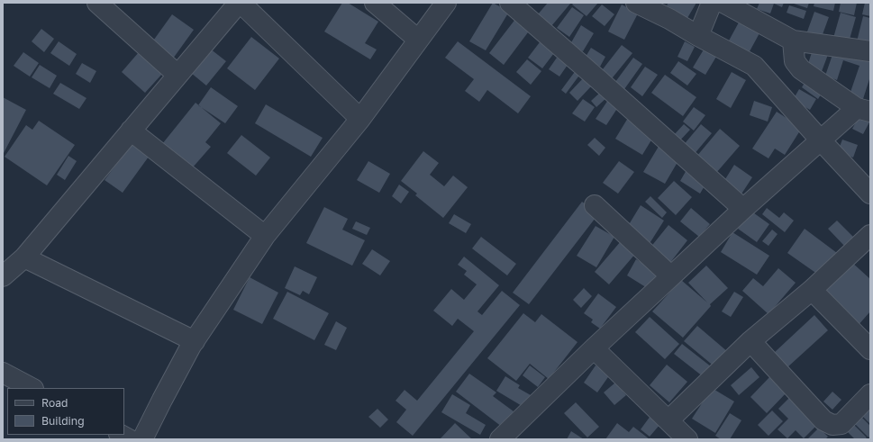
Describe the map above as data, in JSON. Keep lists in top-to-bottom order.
{
  "legend": ["Road", "Building"]
}
